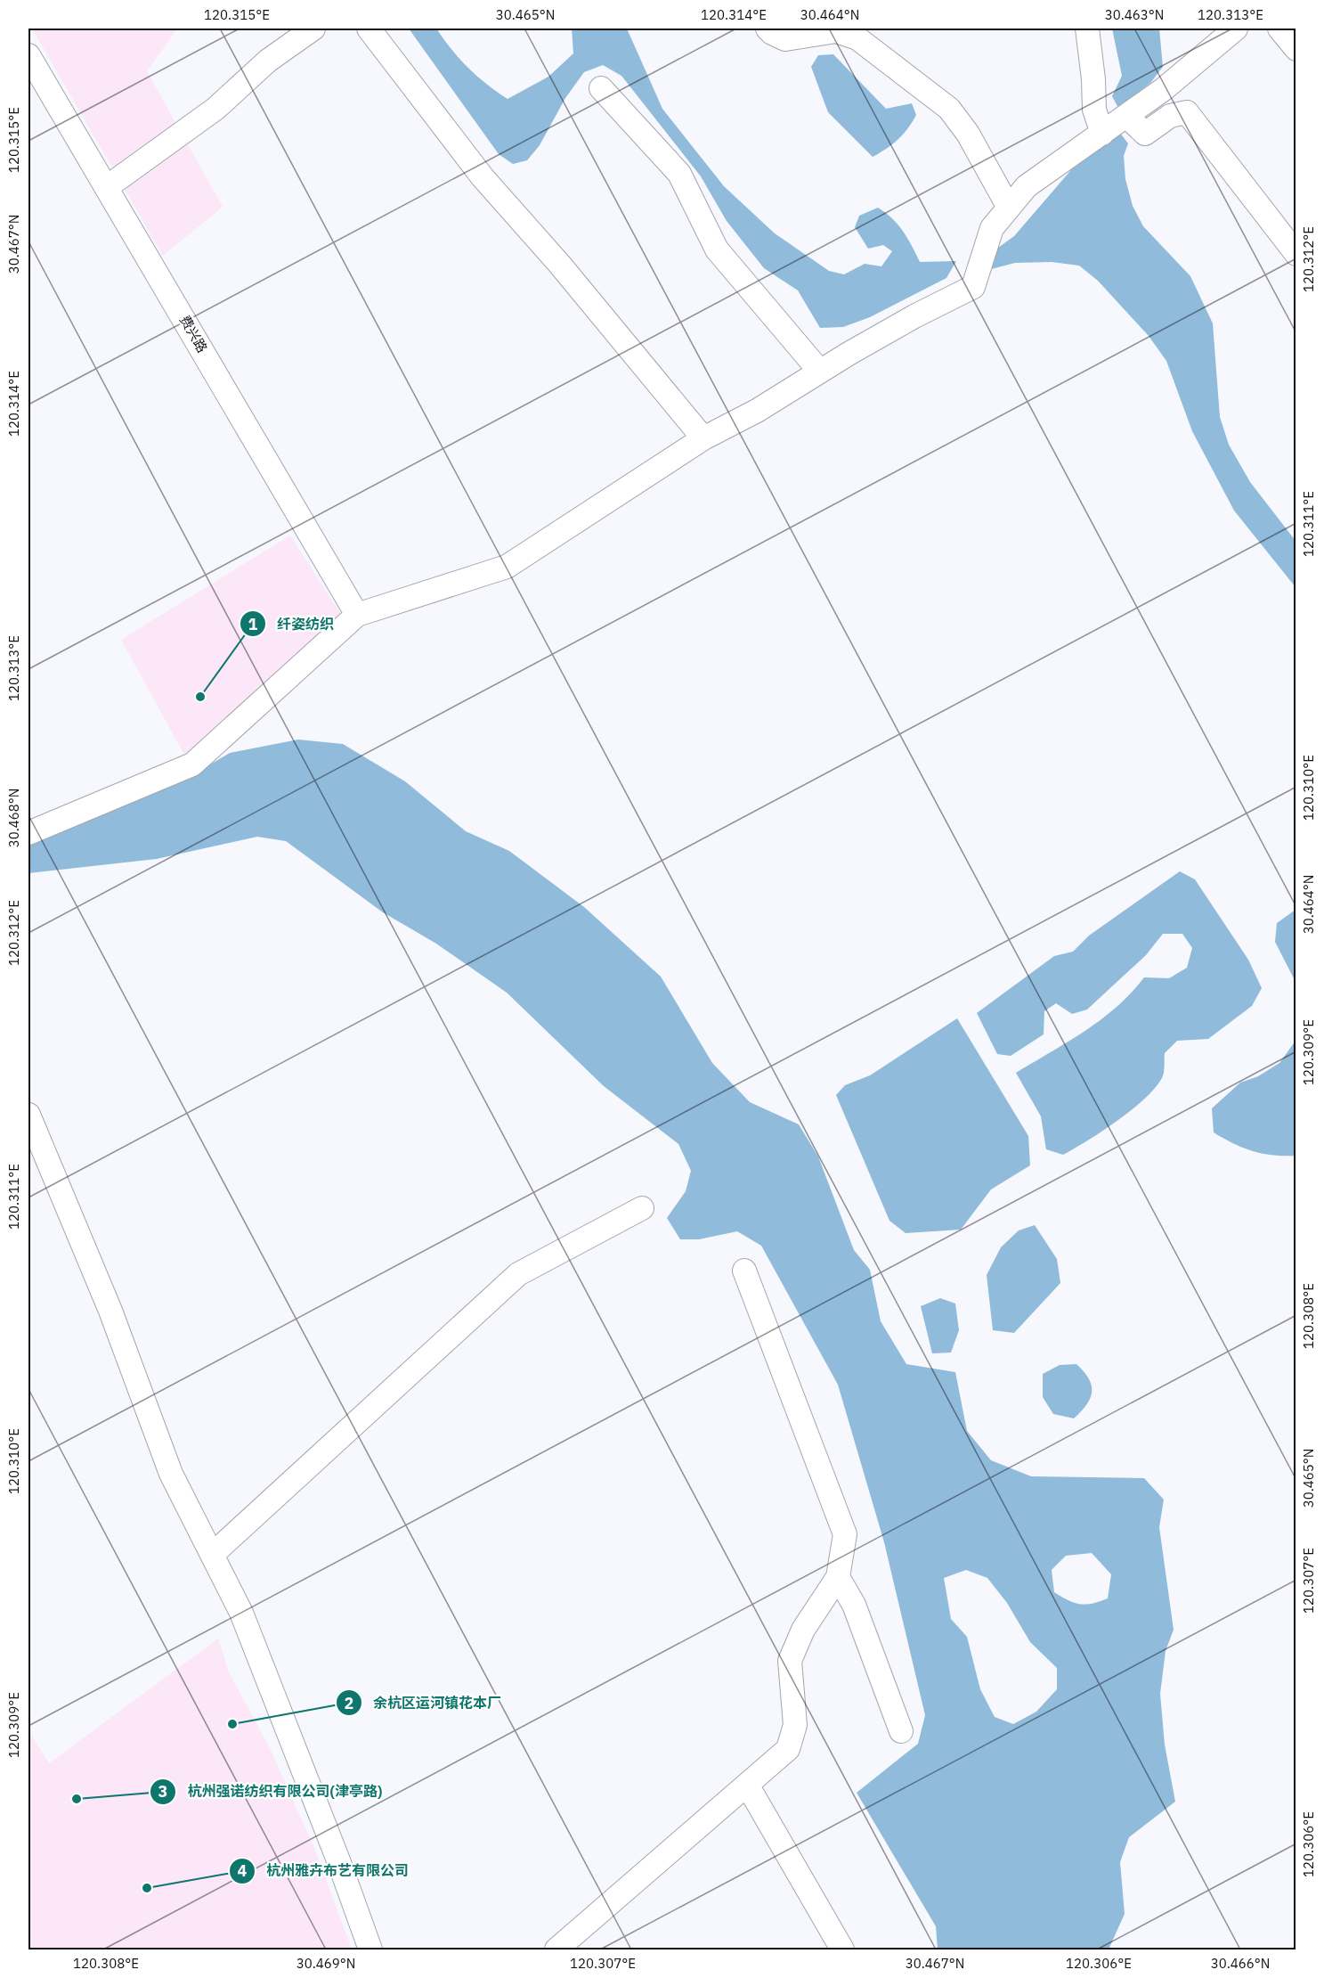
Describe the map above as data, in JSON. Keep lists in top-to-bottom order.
{
  "streets": {
    "street": ["费兴路"]
  },
  "places": [
    "纤姿纺织",
    "余杭区运河镇花本厂",
    "杭州强诺纺织有限公司(津亭路)",
    "杭州雅卉布艺有限公司"
  ],
  "coordinates": [
    "120.315°E",
    "30.465°N",
    "120.314°E",
    "30.464°N",
    "30.463°N",
    "120.313°E",
    "30.467°N",
    "120.312°E",
    "120.311°E",
    "120.310°E",
    "30.468°N",
    "120.309°E",
    "120.308°E",
    "120.307°E",
    "120.306°E",
    "30.469°N",
    "30.466°N"
  ]
}
